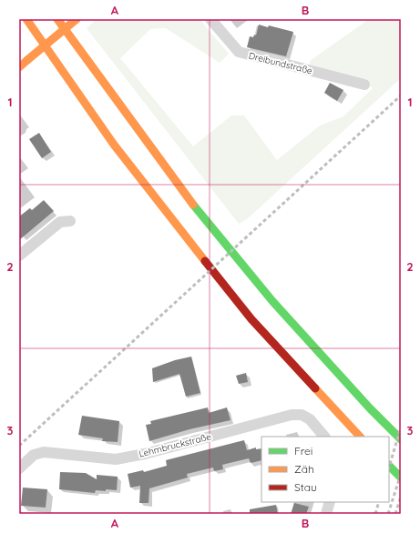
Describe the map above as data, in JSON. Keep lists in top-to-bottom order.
{
  "streets": {
    "street": ["Dreibundstraße", "Lehmbruckstraße"]
  },
  "legend": ["Frei", "Zäh", "Stau"],
  "grid": {
    "columns": ["A", "B"],
    "rows": ["1", "2", "3"]
  }
}
